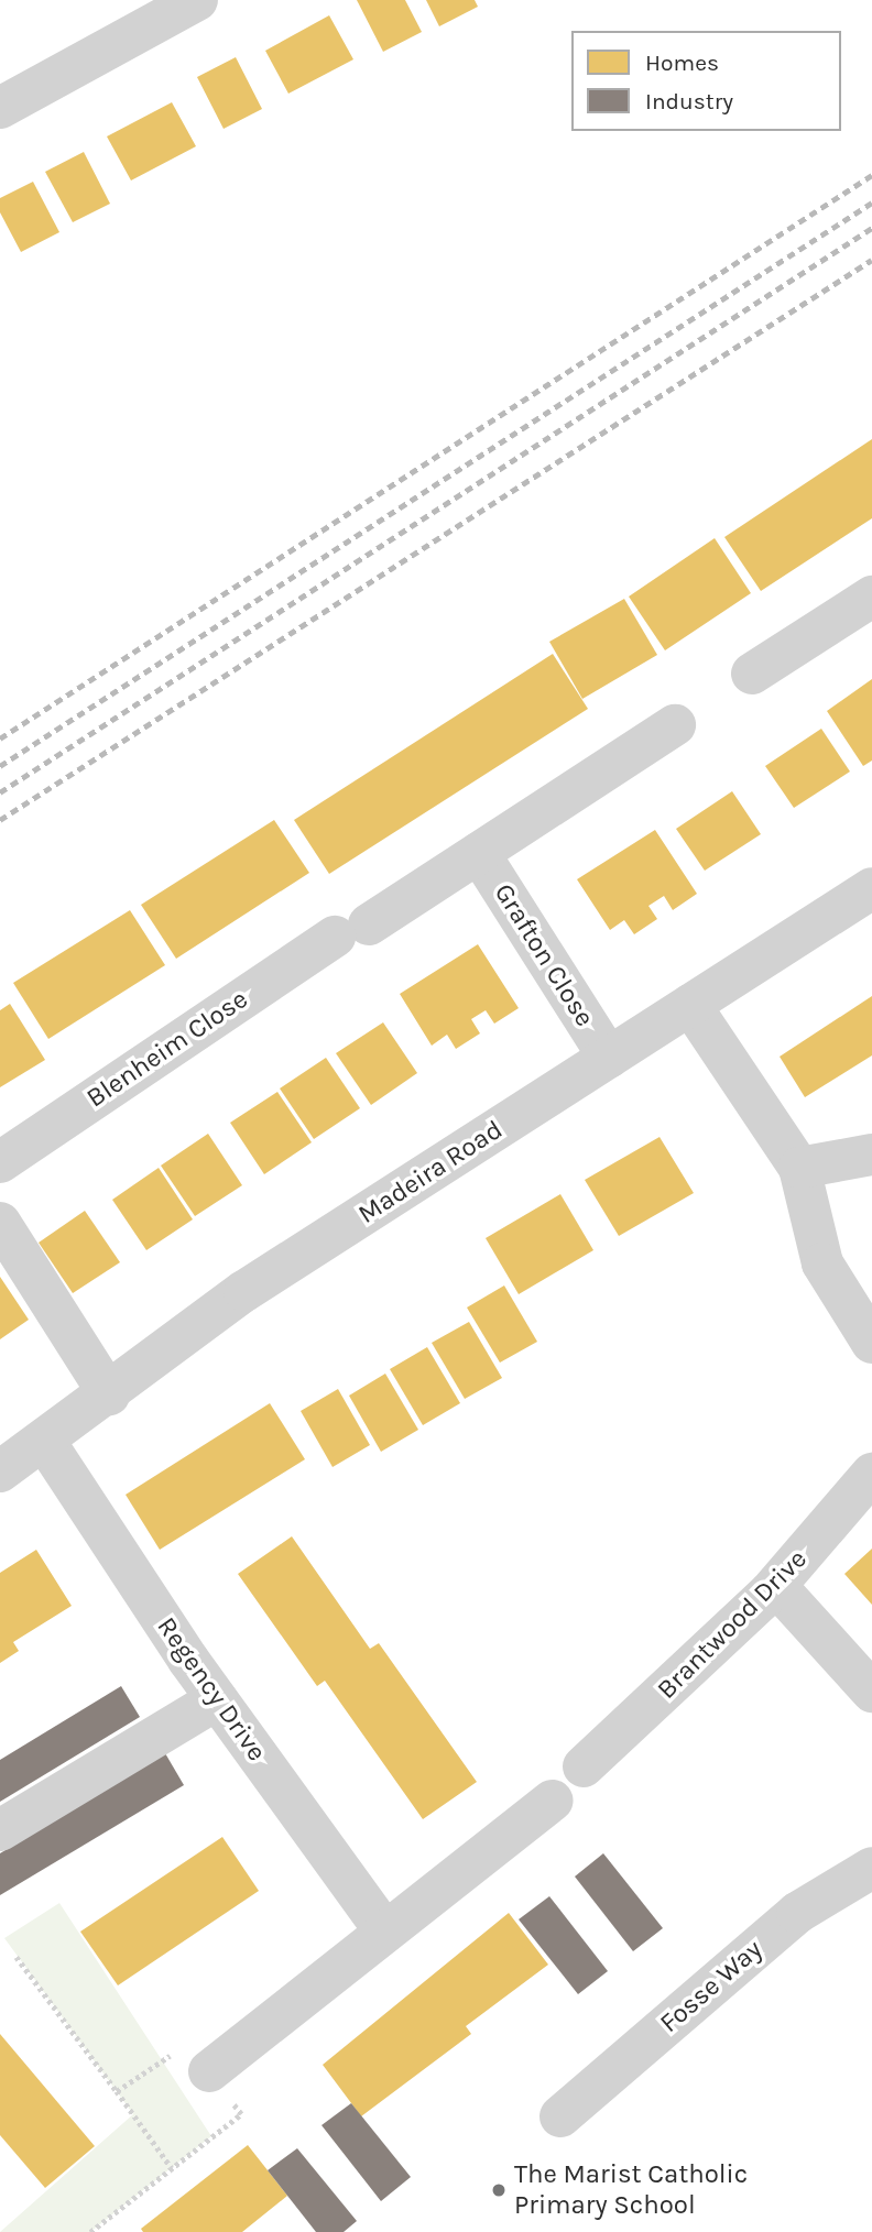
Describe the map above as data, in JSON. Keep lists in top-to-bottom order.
{
  "streets": {
    "street": [
      "Grafton Close",
      "Blenheim Close",
      "Madeira Road",
      "Brantwood Drive",
      "Regency Drive",
      "Fosse Way"
    ]
  },
  "crossings": [
    ["Grafton Close", "Blenheim Close"],
    ["Grafton Close", "Madeira Road"],
    ["Madeira Road", "Regency Drive"]
  ],
  "places": ["The Marist Catholic Primary School"],
  "legend": ["Homes", "Industry"]
}
